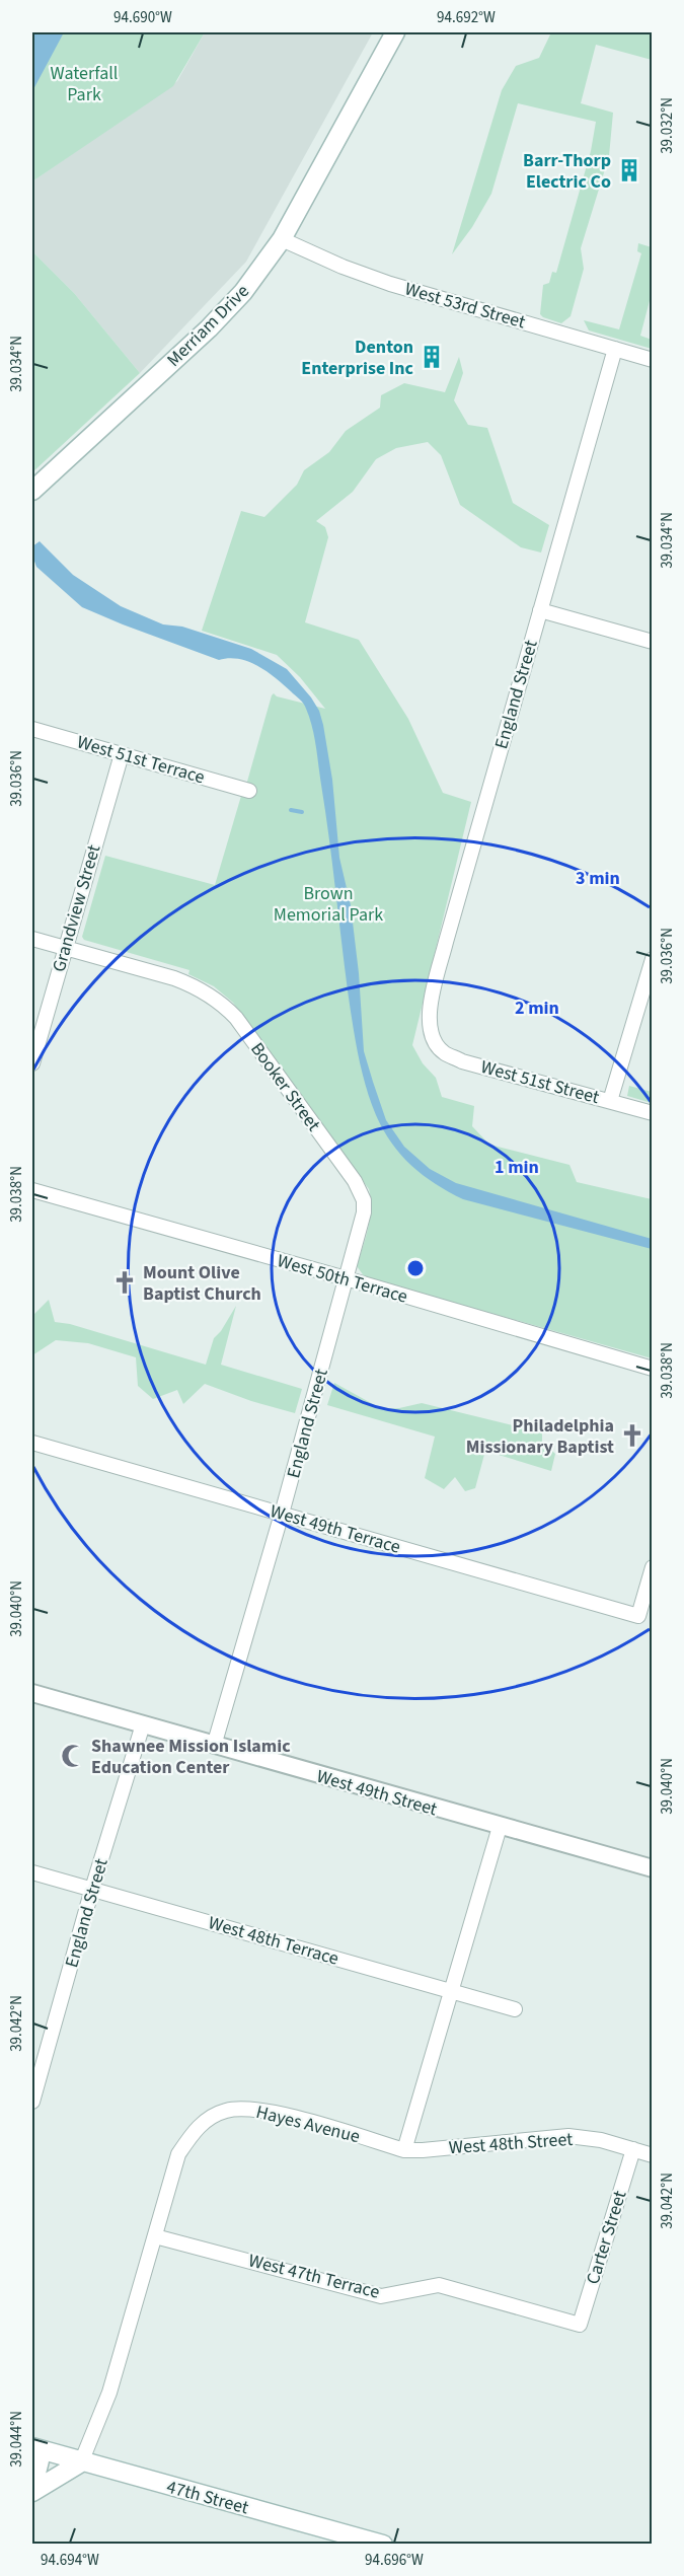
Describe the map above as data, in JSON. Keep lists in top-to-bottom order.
{
  "streets": {
    "main road": ["Merriam Drive", "47th Street"],
    "street": [
      "West 53rd Street",
      "England Street",
      "West 51st Terrace",
      "Grandview Street",
      "West 51st Street",
      "Booker Street",
      "West 50th Terrace",
      "West 49th Terrace",
      "West 49th Street",
      "West 48th Terrace",
      "Hayes Avenue",
      "West 48th Street",
      "Carter Street",
      "West 47th Terrace"
    ]
  },
  "crossings": [
    ["West 53rd Street", "Merriam Drive"],
    ["West 53rd Street", "England Street"],
    ["England Street", "West 51st Street"],
    ["England Street", "Booker Street"],
    ["England Street", "West 50th Terrace"],
    ["England Street", "West 49th Terrace"],
    ["England Street", "West 49th Street"],
    ["England Street", "West 48th Terrace"],
    ["West 51st Terrace", "Grandview Street"],
    ["Grandview Street", "Booker Street"],
    ["Hayes Avenue", "West 48th Street"],
    ["Hayes Avenue", "West 47th Terrace"],
    ["Hayes Avenue", "47th Street"],
    ["West 48th Street", "Carter Street"],
    ["Carter Street", "West 47th Terrace"]
  ],
  "parks": ["Waterfall Park", "Brown Memorial Park"],
  "places": {
    "building": ["Barr-Thorp Electric Co", "Denton Enterprise Inc"],
    "church": ["Mount Olive Baptist Church", "Philadelphia Missionary Baptist"],
    "mosque": ["Shawnee Mission Islamic Education Center"]
  },
  "coordinates": [
    "94.690°W",
    "94.692°W",
    "39.032°N",
    "39.034°N",
    "39.036°N",
    "39.038°N",
    "39.040°N",
    "39.042°N",
    "39.044°N",
    "94.694°W",
    "94.696°W"
  ],
  "rings": ["3 min", "2 min", "1 min"]
}
